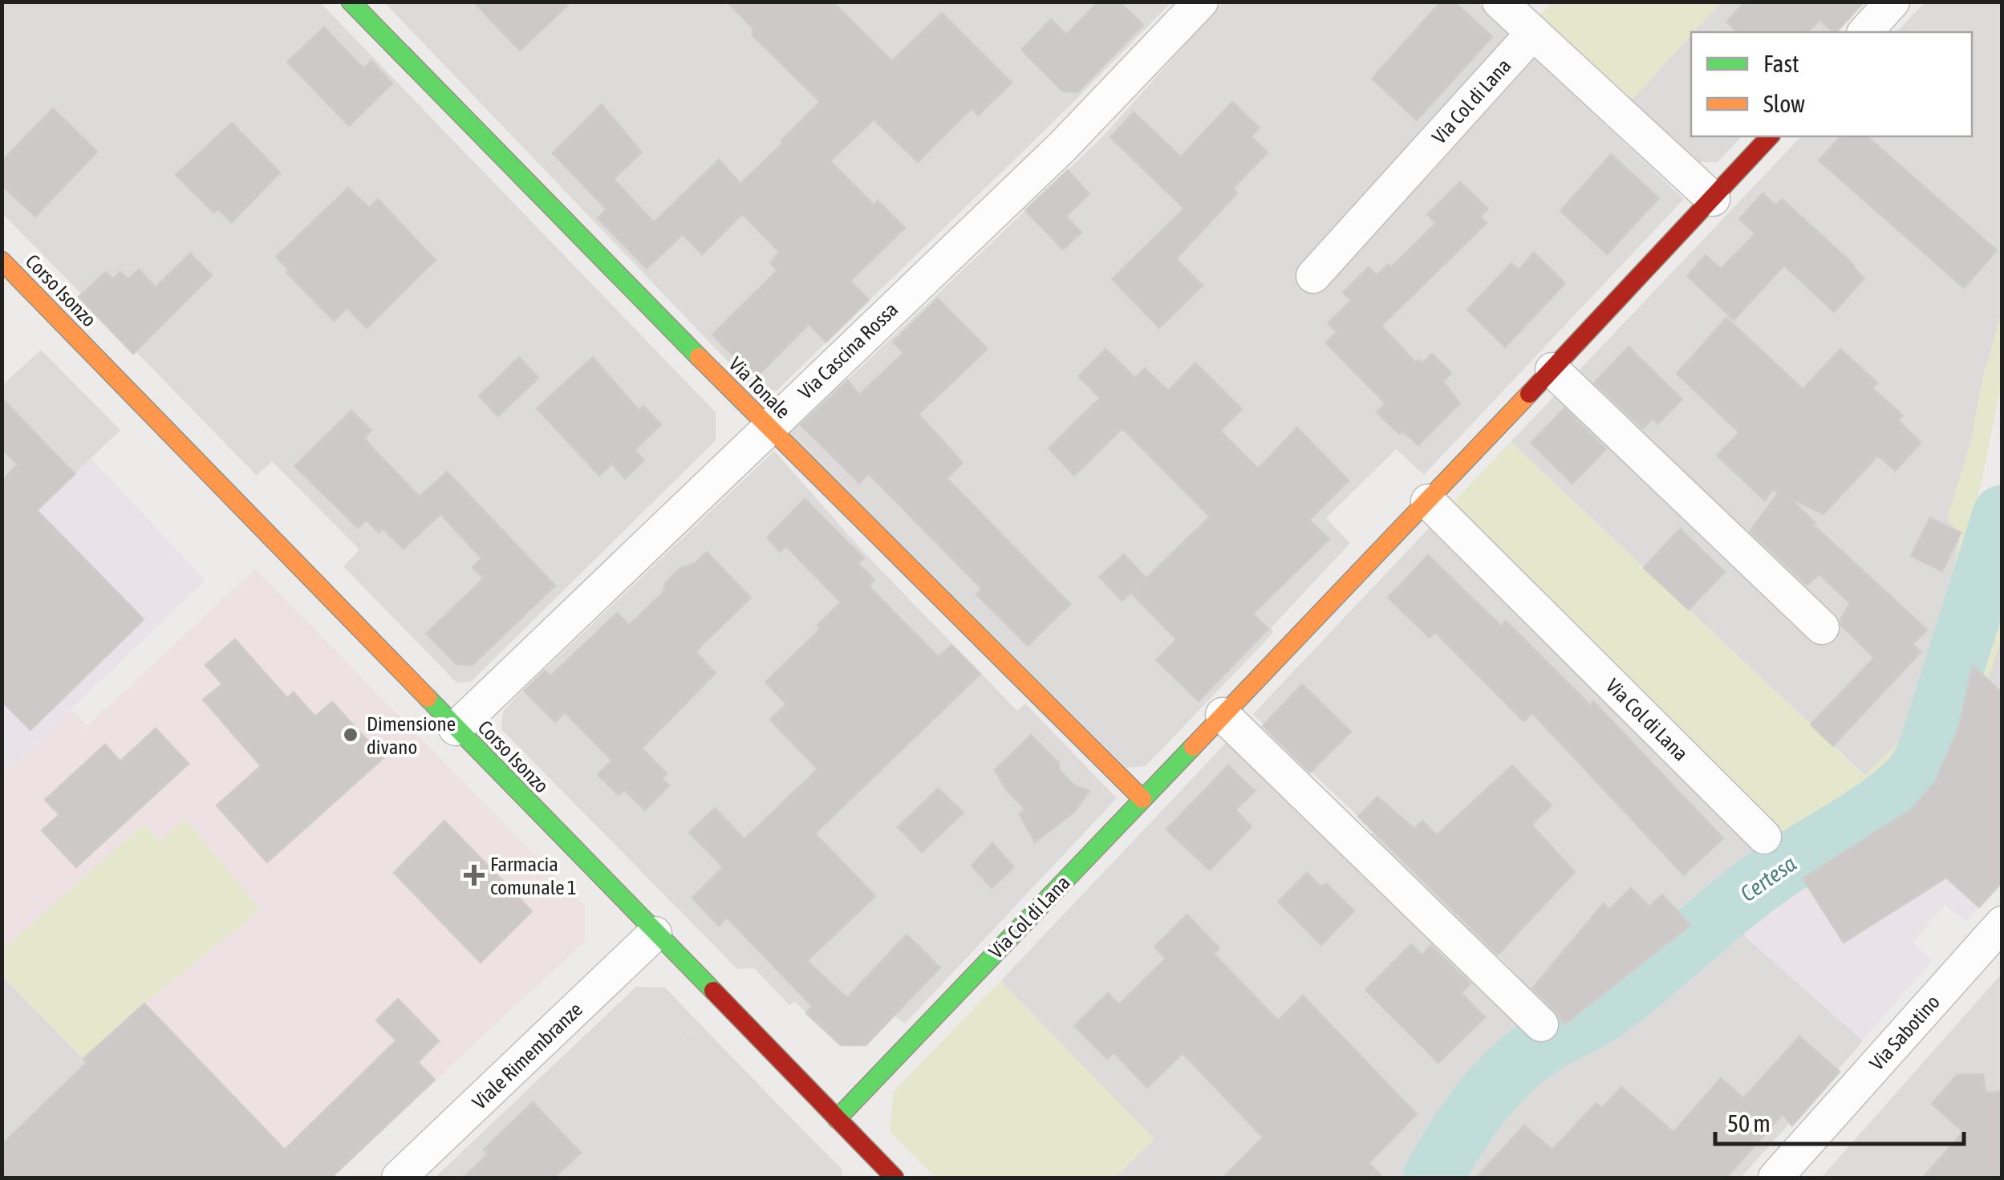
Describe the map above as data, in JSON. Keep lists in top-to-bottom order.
{
  "streets": {
    "street": [
      "Via Col di Lana",
      "Corso Isonzo",
      "Via Cascina Rossa",
      "Via Tonale",
      "Via Sabotino",
      "Viale Rimembranze"
    ]
  },
  "crossings": [
    ["Via Col di Lana", "Corso Isonzo"],
    ["Via Col di Lana", "Via Tonale"],
    ["Corso Isonzo", "Via Cascina Rossa"],
    ["Corso Isonzo", "Viale Rimembranze"],
    ["Via Cascina Rossa", "Via Tonale"]
  ],
  "water": ["Certesa"],
  "places": {
    "other": ["Dimensione divano"],
    "health": ["Farmacia comunale 1"]
  },
  "legend": ["Fast", "Slow"],
  "scale_bar": "50 m"
}
